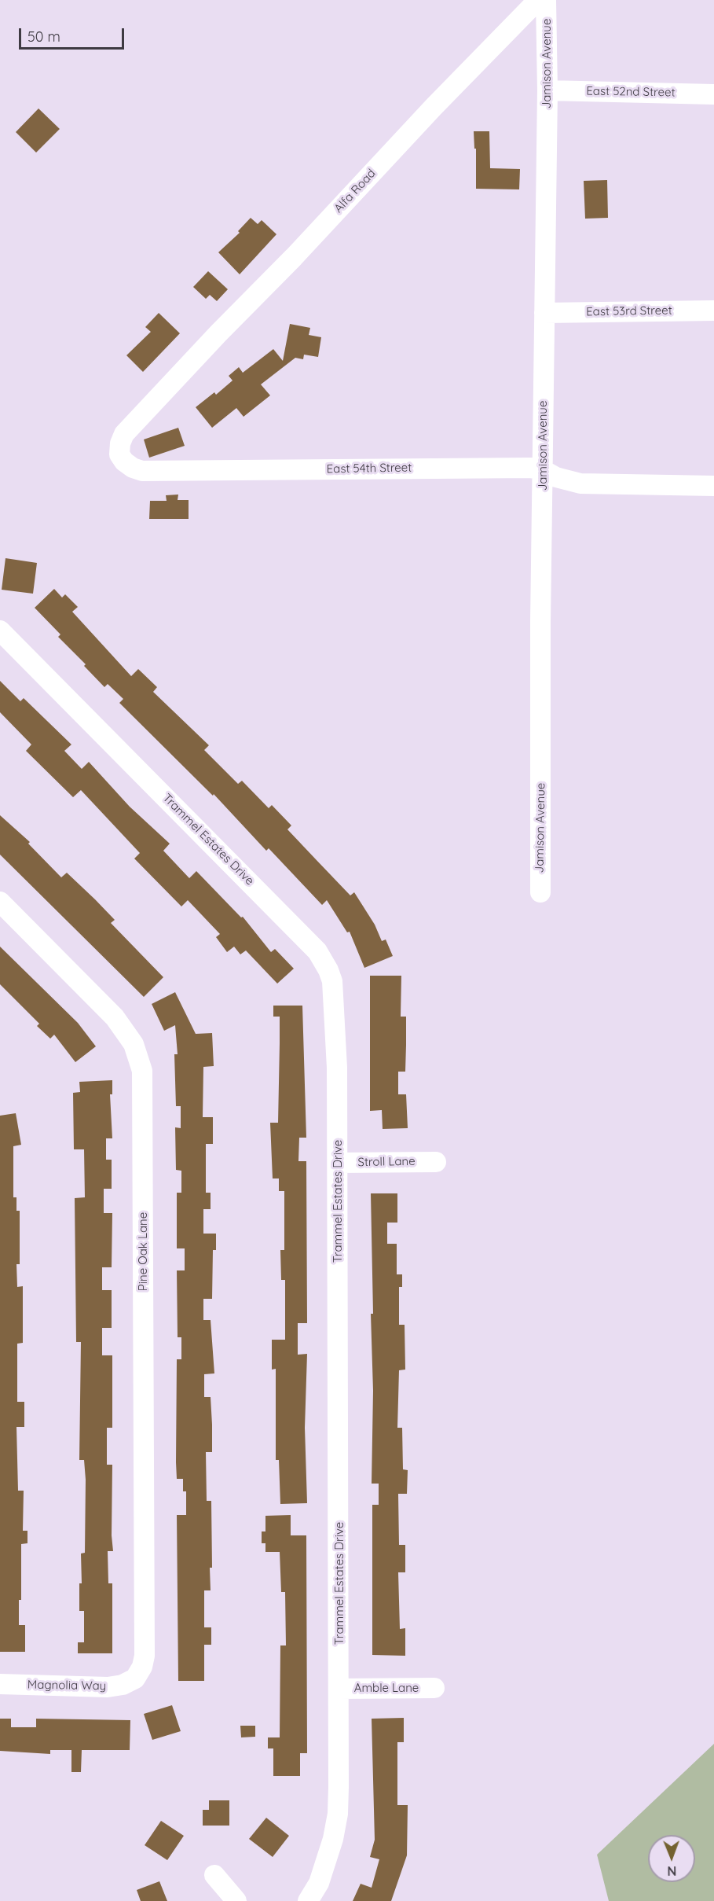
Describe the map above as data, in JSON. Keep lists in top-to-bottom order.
{
  "streets": {
    "street": [
      "Jamison Avenue",
      "East 52nd Street",
      "Alfa Road",
      "East 53rd Street",
      "East 54th Street",
      "Trammel Estates Drive",
      "Stroll Lane",
      "Pine Oak Lane",
      "Magnolia Way",
      "Amble Lane"
    ]
  },
  "crossings": [
    ["Jamison Avenue", "East 52nd Street"],
    ["Jamison Avenue", "East 53rd Street"],
    ["Jamison Avenue", "East 54th Street"],
    ["Alfa Road", "East 54th Street"],
    ["Trammel Estates Drive", "Stroll Lane"],
    ["Trammel Estates Drive", "Amble Lane"],
    ["Pine Oak Lane", "Magnolia Way"]
  ],
  "scale_bar": "50 m",
  "north": "bottom"
}
